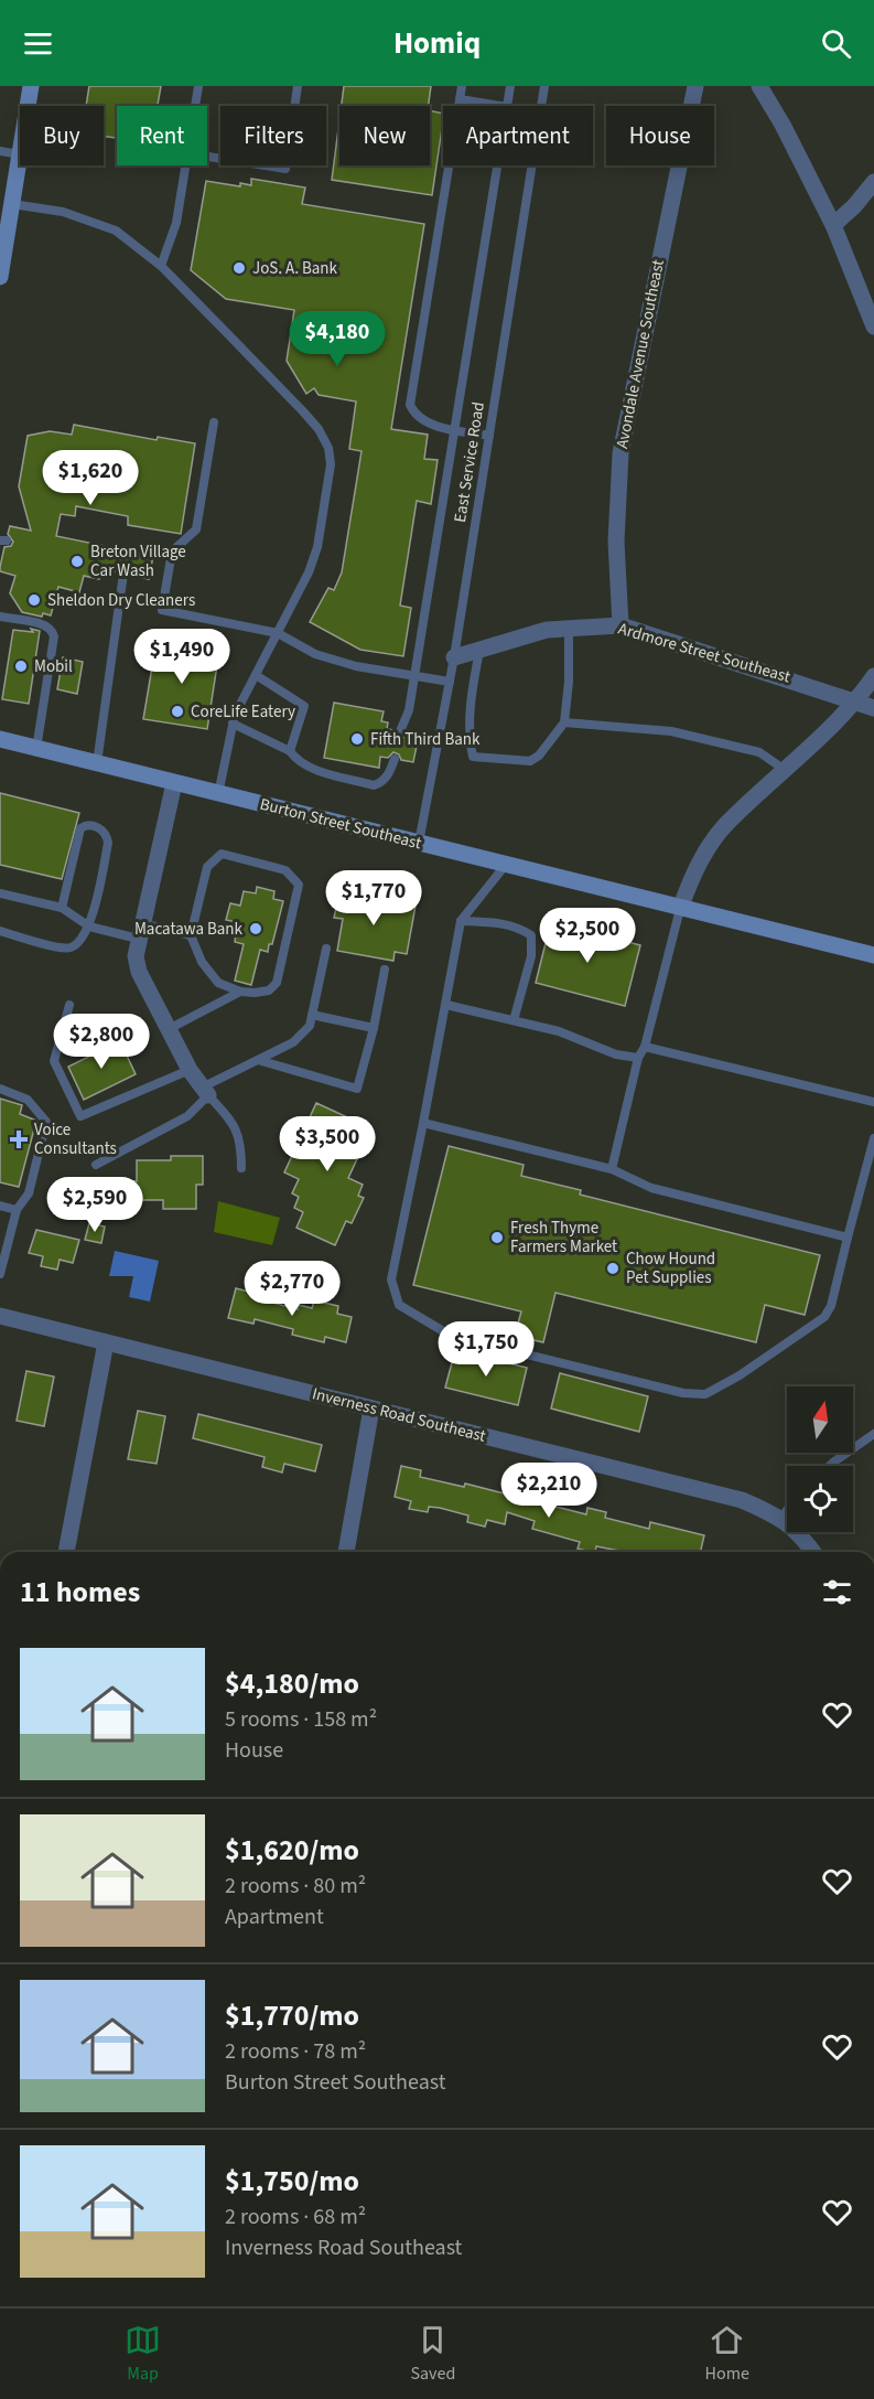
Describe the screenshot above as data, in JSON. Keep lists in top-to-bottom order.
{
  "streets": {
    "main road": ["Burton Street Southeast"],
    "street": ["Avondale Avenue Southeast", "Ardmore Street Southeast", "Inverness Road Southeast"],
    "lane": ["East Service Road"]
  },
  "crossings": [
    ["Avondale Avenue Southeast", "Ardmore Street Southeast"],
    ["East Service Road", "Ardmore Street Southeast"],
    ["East Service Road", "Burton Street Southeast"]
  ],
  "places": {
    "other": [
      "JoS. A. Bank",
      "Breton Village Car Wash",
      "Sheldon Dry Cleaners",
      "Mobil",
      "CoreLife Eatery",
      "Fifth Third Bank",
      "Macatawa Bank",
      "Fresh Thyme Farmers Market",
      "Chow Hound Pet Supplies"
    ],
    "health": ["Voice Consultants"]
  },
  "north": "top",
  "page": {
    "header": "Homiq",
    "chip": [
      "Buy",
      "Rent",
      "Filters",
      "New",
      "Apartment",
      "House"
    ],
    "price": [
      "$4,180",
      "$1,620",
      "$1,490",
      "$1,770",
      "$2,500",
      "$2,800",
      "$3,500",
      "$2,590",
      "$2,770",
      "$1,750",
      "$2,210"
    ],
    "heading": "11 homes",
    "list": [
      {
        "name": "$4,180/mo",
        "note": "5 rooms · 158 m² · House"
      },
      {
        "name": "$1,620/mo",
        "note": "2 rooms · 80 m² · Apartment"
      },
      {
        "name": "$1,770/mo",
        "note": "2 rooms · 78 m² · Burton Street Southeast"
      },
      {
        "name": "$1,750/mo",
        "note": "2 rooms · 68 m² · Inverness Road Southeast"
      }
    ],
    "tabs": ["Map", "Saved", "Home"]
  }
}
